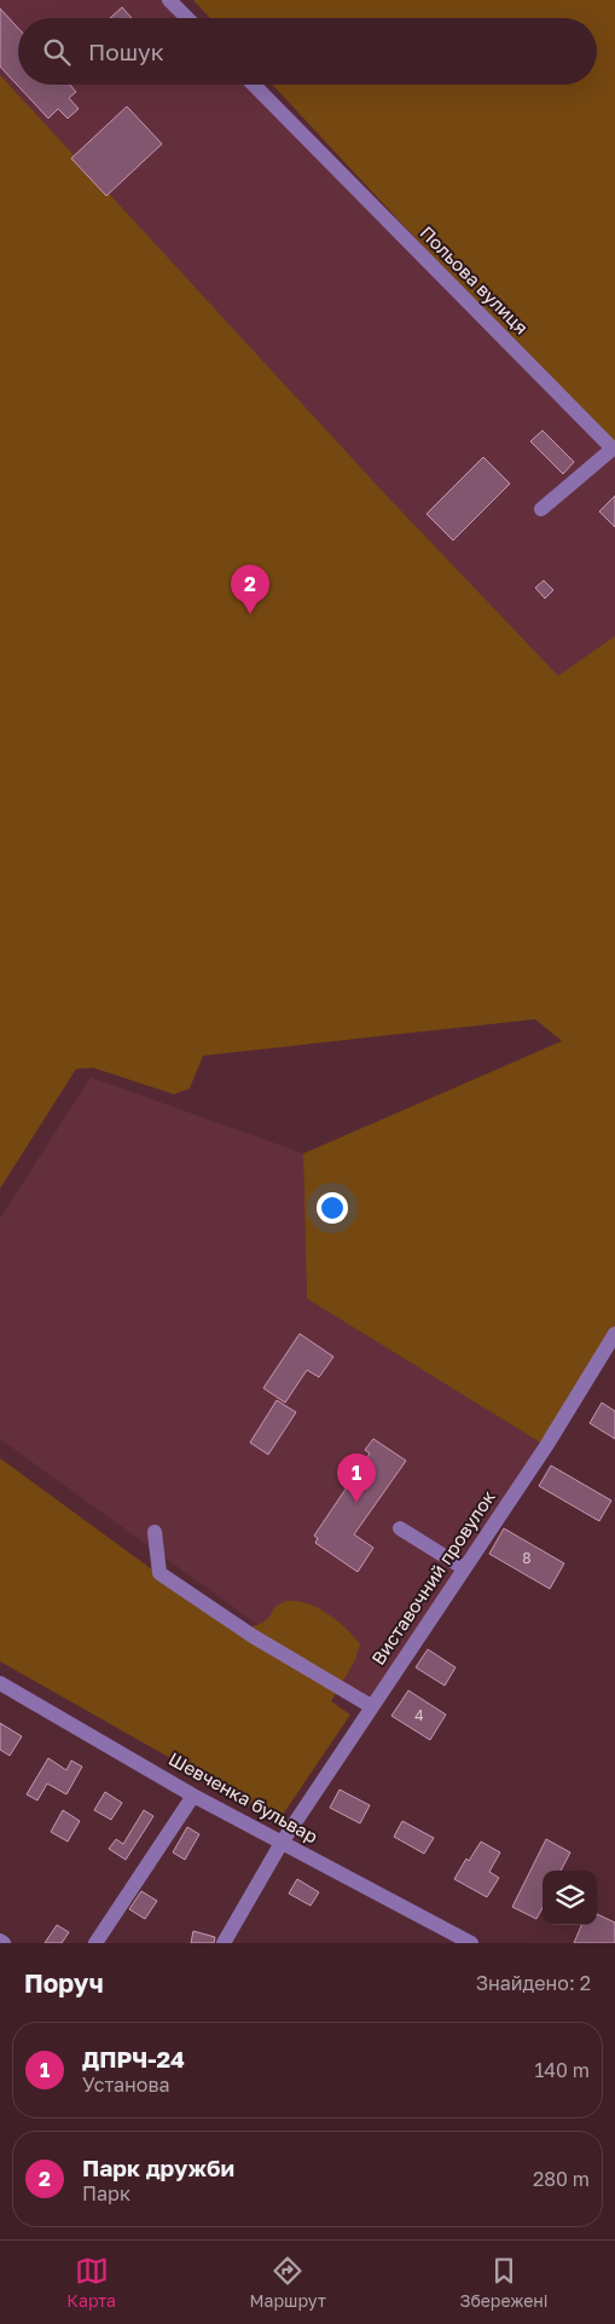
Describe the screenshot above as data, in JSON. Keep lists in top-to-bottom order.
{
  "streets": {
    "street": ["Польова вулиця", "Виставочний провулок", "Шевченка бульвар"]
  },
  "crossings": [
    ["Виставочний провулок", "Шевченка бульвар"]
  ],
  "house_numbers": ["8", "4"],
  "page": {
    "search": "Пошук",
    "pins": ["2", "1"],
    "heading": ["Поруч", "Знайдено: 2"],
    "list": [
      {
        "mark": "1",
        "name": "ДПРЧ-24",
        "note": "Установа",
        "value": "140 m"
      },
      {
        "mark": "2",
        "name": "Парк дружби",
        "note": "Парк",
        "value": "280 m"
      }
    ],
    "nav": ["Карта", "Маршрут", "Збережені"]
  }
}
